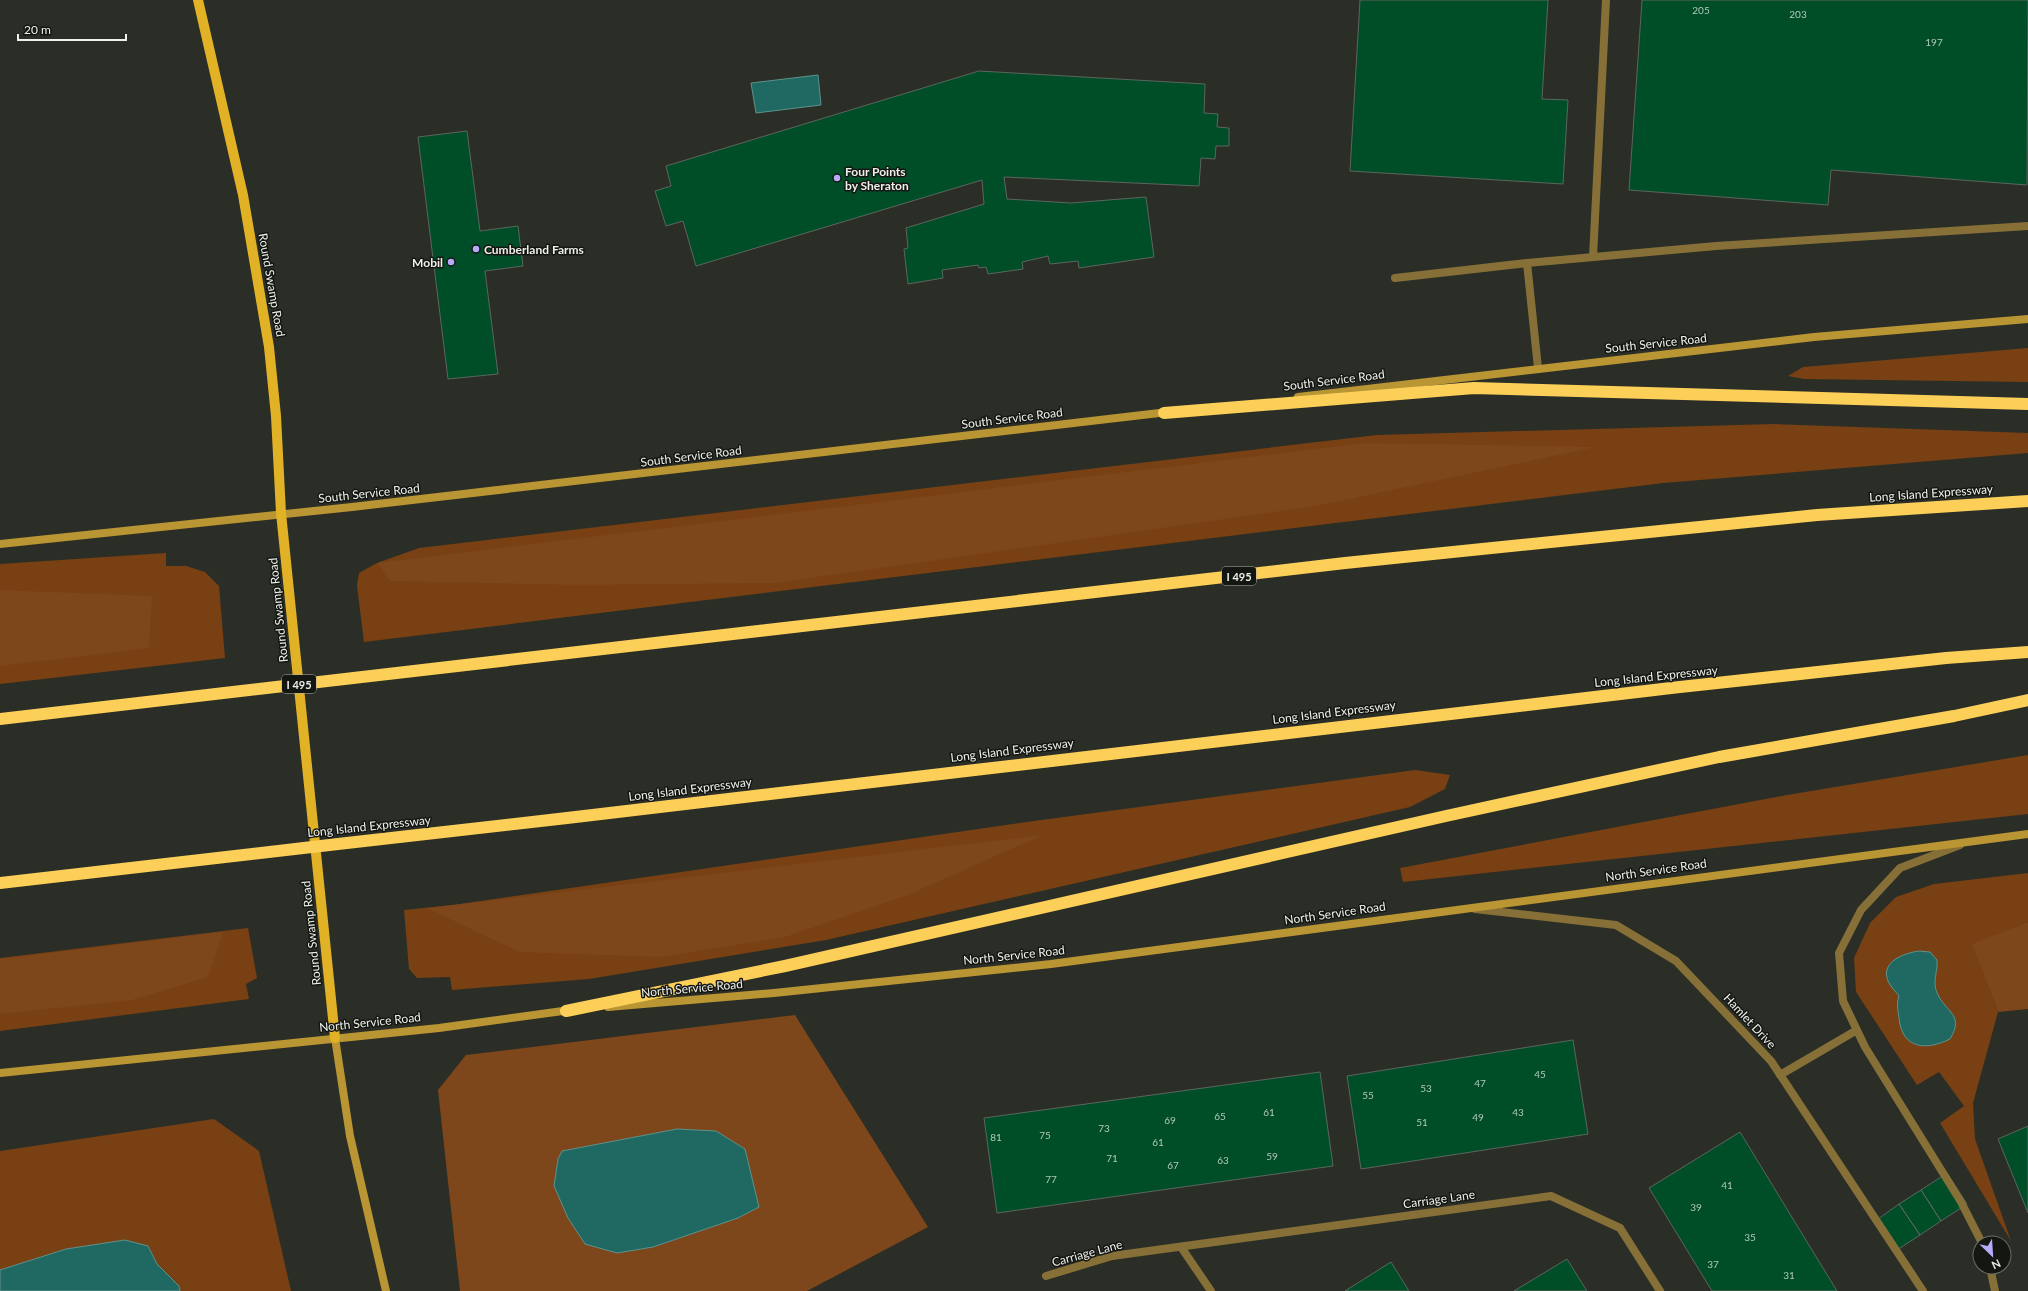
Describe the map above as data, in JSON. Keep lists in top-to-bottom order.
{
  "streets": {
    "highway": ["Long Island Expressway", "I 495"],
    "main road": ["Round Swamp Road", "South Service Road", "North Service Road"],
    "street": ["Hamlet Drive", "Carriage Lane"]
  },
  "crossings": [
    ["Round Swamp Road", "South Service Road"],
    ["Round Swamp Road", "North Service Road"],
    ["North Service Road", "Hamlet Drive"]
  ],
  "places": ["Four Points by Sheraton", "Cumberland Farms", "Mobil"],
  "house_numbers": [
    "205",
    "203",
    "197",
    "45",
    "47",
    "53",
    "55",
    "61",
    "43",
    "65",
    "49",
    "69",
    "51",
    "73",
    "75",
    "81",
    "61",
    "59",
    "71",
    "63",
    "67",
    "77",
    "41",
    "39",
    "35",
    "37",
    "31"
  ],
  "scale_bar": "20 m",
  "north": "bottom right"
}
